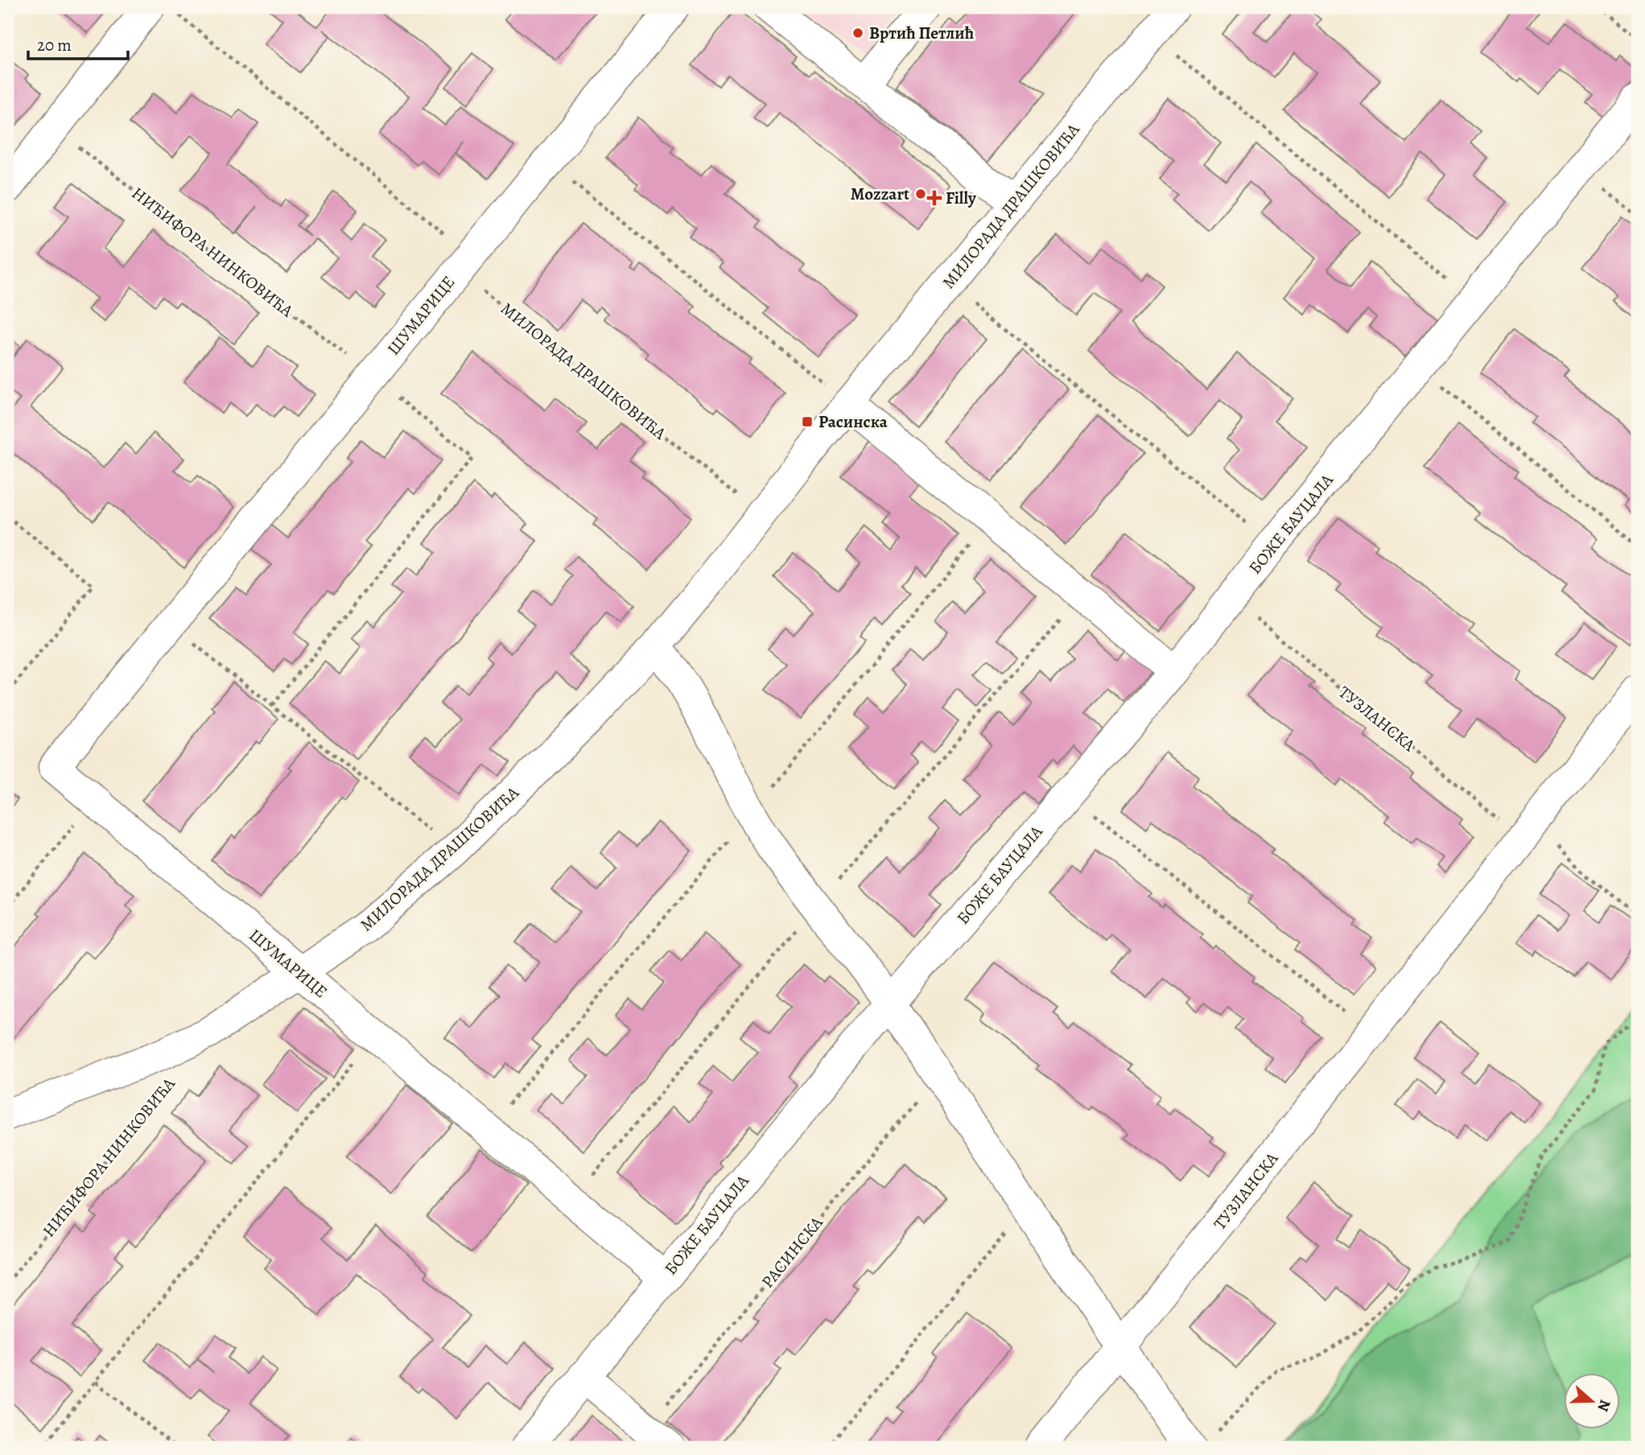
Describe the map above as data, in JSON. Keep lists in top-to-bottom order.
{
  "streets": {
    "street": [
      "МИЛОРАДА ДРАШКОВИЋА",
      "ШУМАРИЦЕ",
      "БОЖЕ БАУЦАЛА",
      "ТУЗЛАНСКА"
    ],
    "path": ["НИЋИФОРА НИНКОВИЋА", "РАСИНСКА"]
  },
  "crossings": [
    ["МИЛОРАДА ДРАШКОВИЋА", "ШУМАРИЦЕ"],
    ["НИЋИФОРА НИНКОВИЋА", "ШУМАРИЦЕ"],
    ["ШУМАРИЦЕ", "БОЖЕ БАУЦАЛА"],
    ["БОЖЕ БАУЦАЛА", "ТУЗЛАНСКА"]
  ],
  "places": {
    "other": ["Вртић Петлић", "Mozzart"],
    "health": ["Filly"],
    "transit": ["Расинска"]
  },
  "scale_bar": "20 m",
  "north": "right"
}
